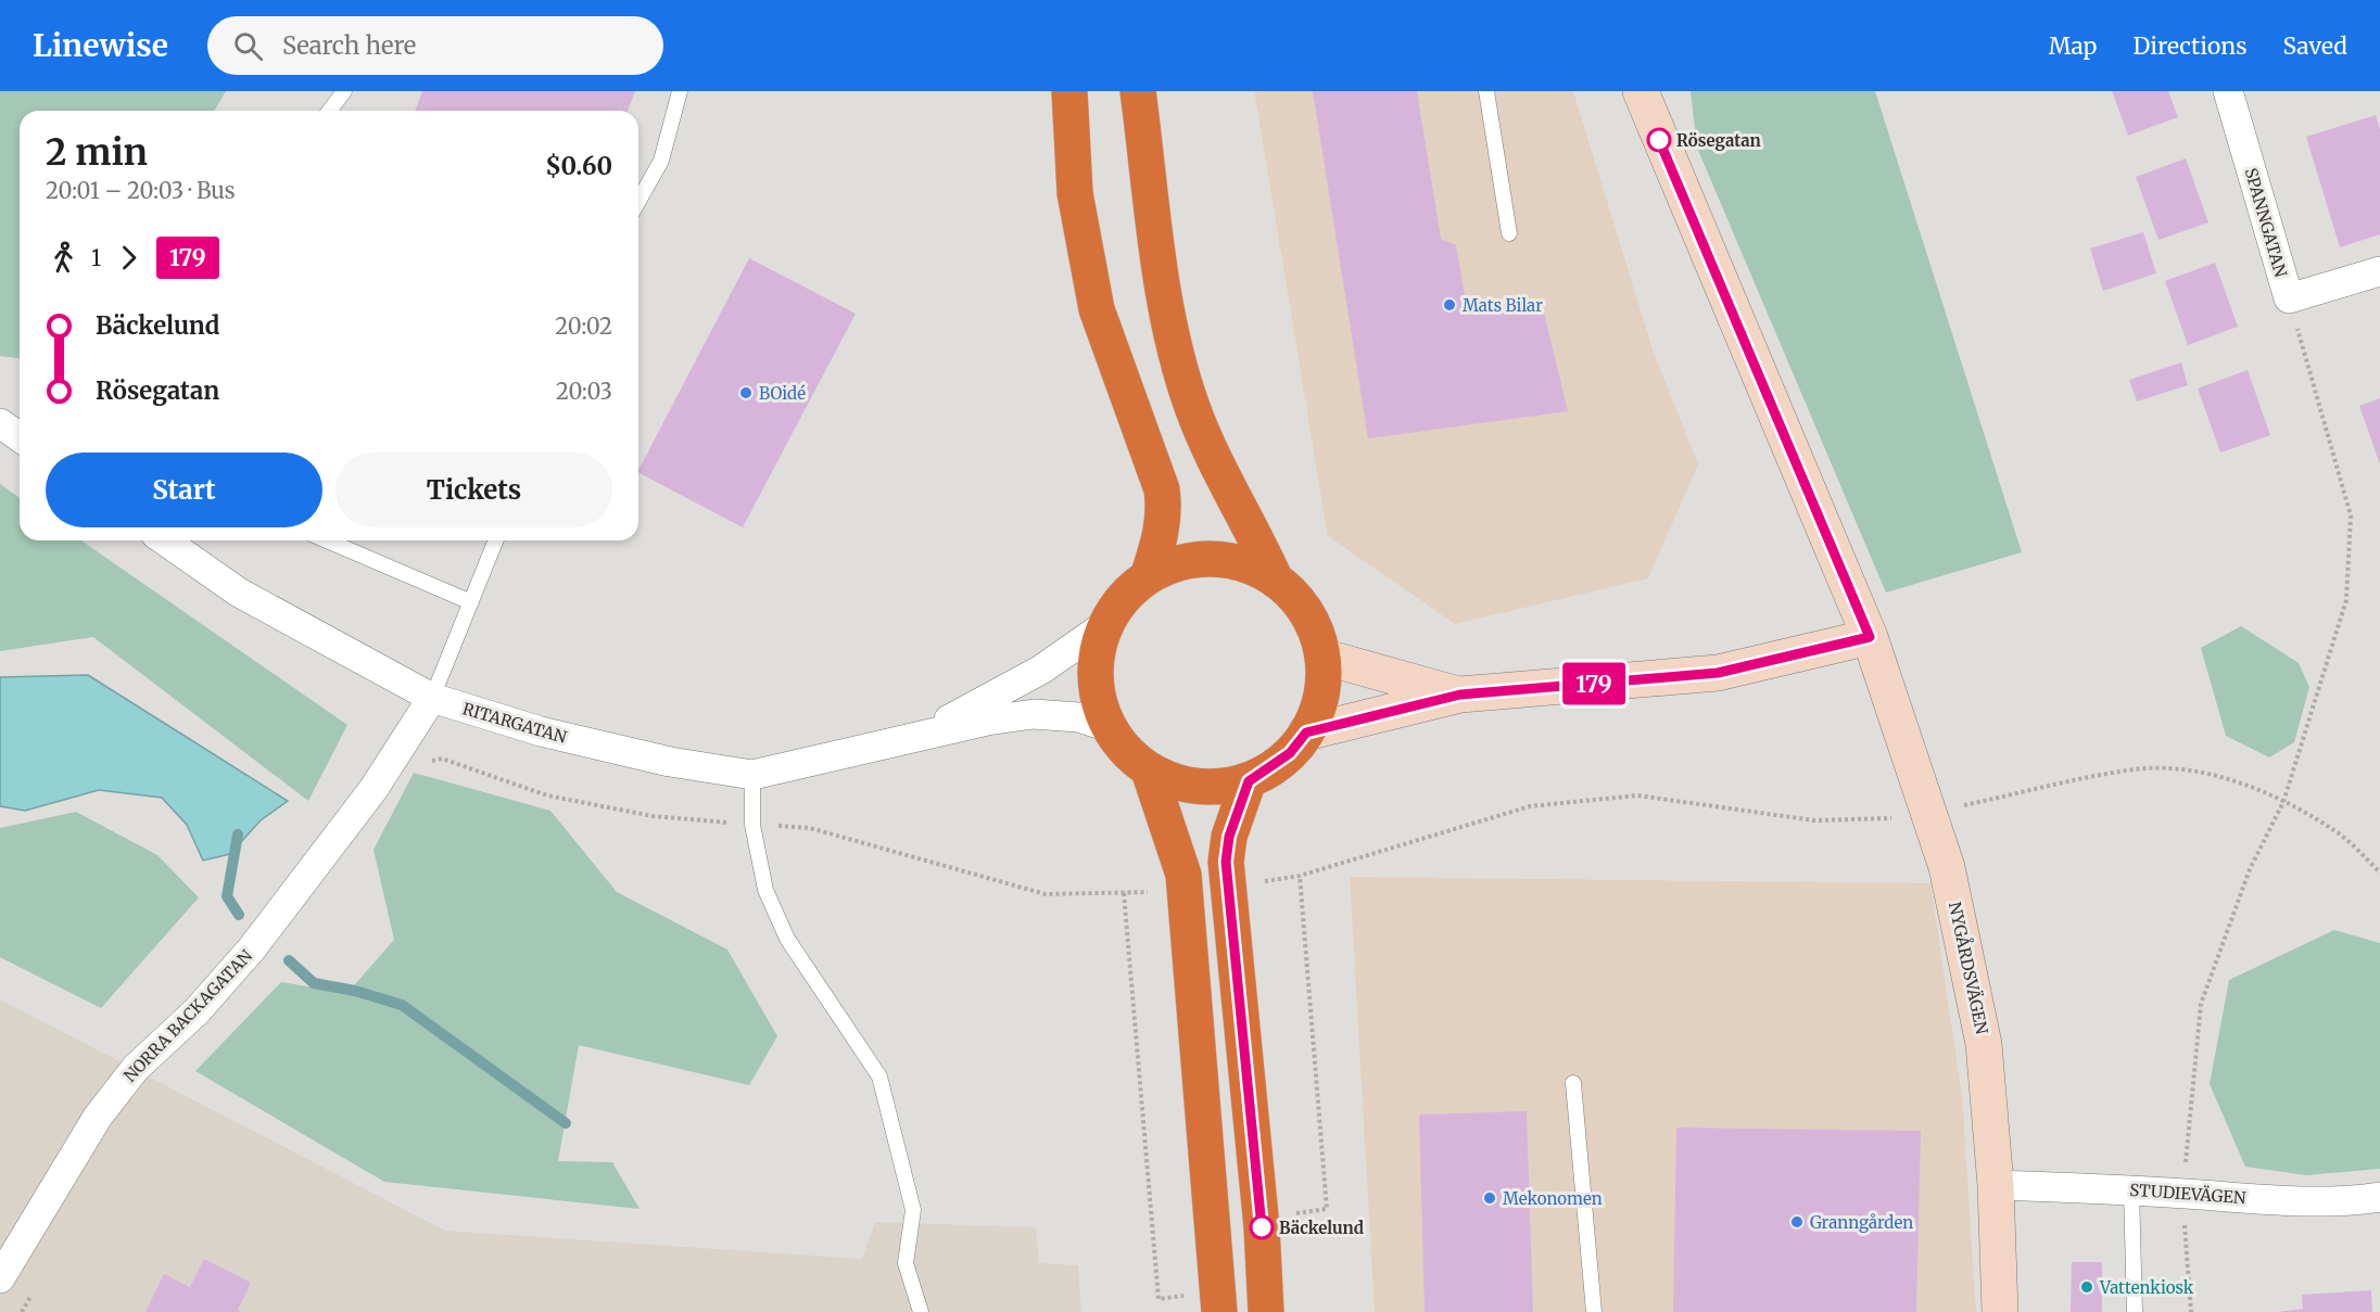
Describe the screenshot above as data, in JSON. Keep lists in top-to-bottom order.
{
  "streets": {
    "street": [
      "SPANNGATAN",
      "RITARGATAN",
      "NYGÅRDSVÄGEN",
      "NORRA BACKAGATAN",
      "STUDIEVÄGEN"
    ]
  },
  "crossings": [
    ["RITARGATAN", "NORRA BACKAGATAN"],
    ["NYGÅRDSVÄGEN", "STUDIEVÄGEN"]
  ],
  "places": [
    "Rösegatan",
    "Mats Bilar",
    "BOidé",
    "Mekonomen",
    "Granngården",
    "Bäckelund",
    "Vattenkiosk"
  ],
  "lines": ["bus line 179"],
  "page": {
    "header": "Linewise",
    "search": "Search here",
    "nav": ["Map", "Directions", "Saved"],
    "on_map": "179",
    "heading": ["2 min", "20:01 – 20:03 · Bus", "$0.60"],
    "legs": ["1", "179"],
    "list": [
      {
        "name": "Bäckelund",
        "value": "20:02"
      },
      {
        "name": "Rösegatan",
        "value": "20:03"
      }
    ],
    "buttons": ["Start", "Tickets"]
  }
}
